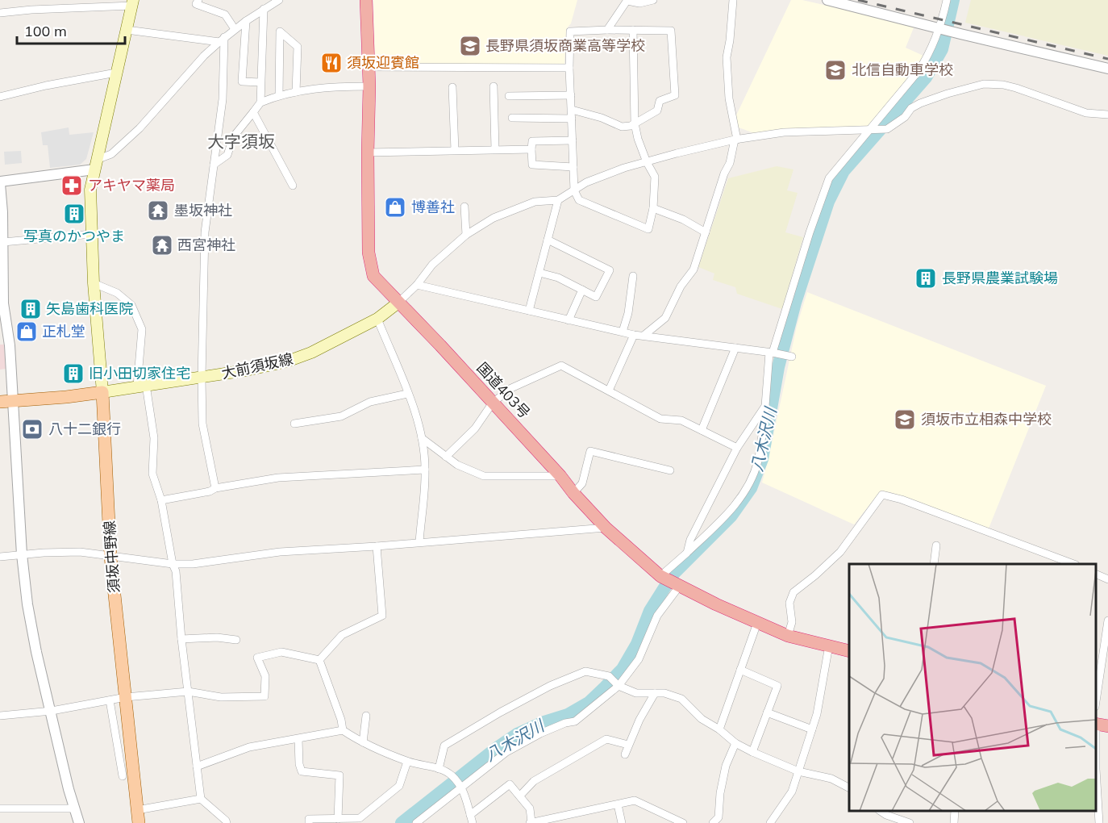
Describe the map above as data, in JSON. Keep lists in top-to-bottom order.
{
  "streets": {
    "highway": ["国道403号"],
    "main road": ["大前須坂線", "須坂中野線"]
  },
  "crossings": [
    ["大前須坂線", "国道403号"],
    ["大前須坂線", "須坂中野線"]
  ],
  "districts": ["大字須坂"],
  "water": ["八木沢川"],
  "places": {
    "school or university": ["長野県須坂商業高等学校", "北信自動車学校", "須坂市立相森中学校"],
    "restaurant": ["須坂迎賓館"],
    "pharmacy": ["アキヤマ薬局"],
    "shop": ["博善社", "正札堂"],
    "temple": ["墨坂神社", "西宮神社"],
    "building": [
      "写真のかつやま",
      "長野県農業試験場",
      "矢島歯科医院",
      "旧小田切家住宅"
    ],
    "bank": ["八十二銀行"]
  },
  "scale_bar": "100 m"
}
